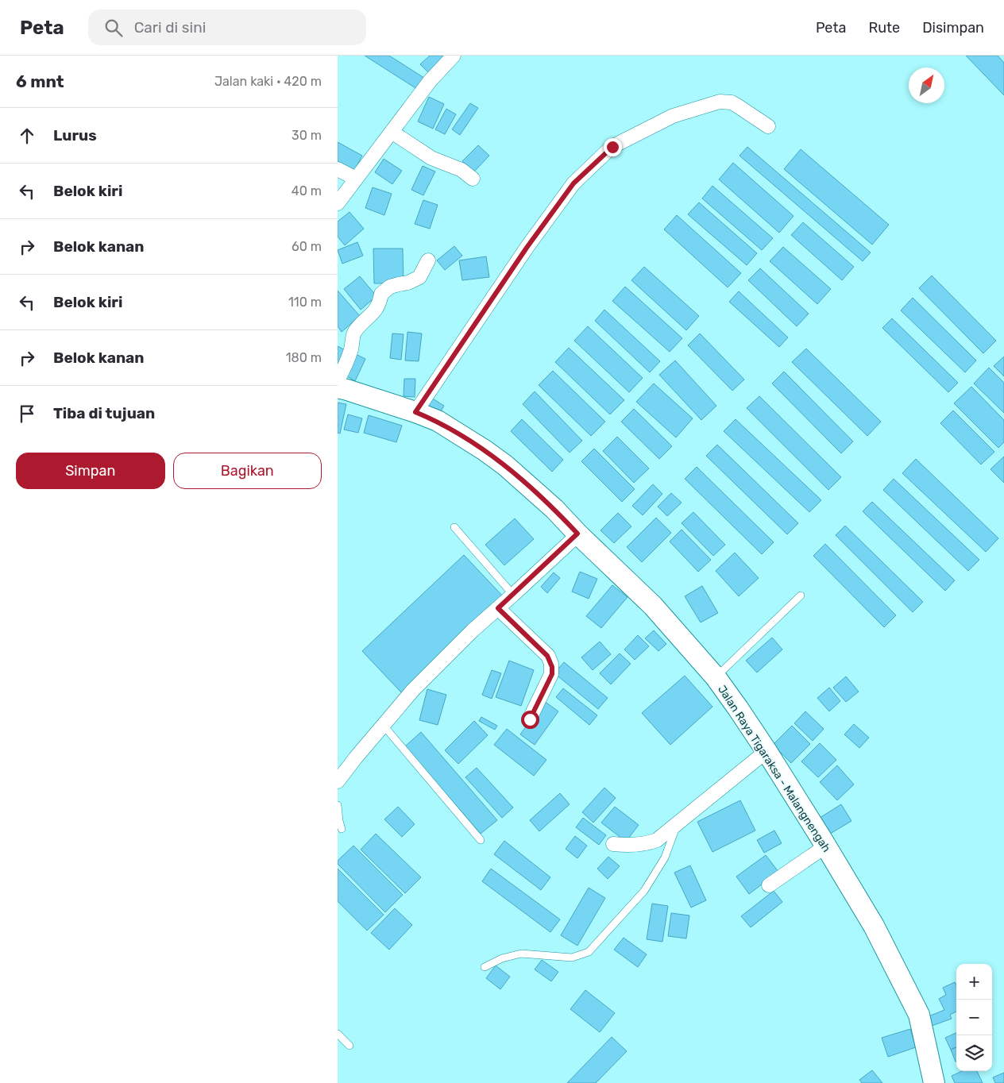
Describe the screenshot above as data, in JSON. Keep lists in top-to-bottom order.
{
  "streets": {
    "main road": ["Jalan Raya Tigaraksa - Malangnengah"]
  },
  "north": "top right",
  "page": {
    "header": "Peta",
    "search": "Cari di sini",
    "nav": ["Peta", "Rute", "Disimpan"],
    "heading": ["6 mnt", "Jalan kaki · 420 m"],
    "list": [
      ["Lurus", "30 m"],
      ["Belok kiri", "40 m"],
      ["Belok kanan", "60 m"],
      ["Belok kiri", "110 m"],
      ["Belok kanan", "180 m"],
      "Tiba di tujuan"
    ],
    "buttons": ["Simpan", "Bagikan"],
    "map_buttons": ["+", "−"]
  }
}
